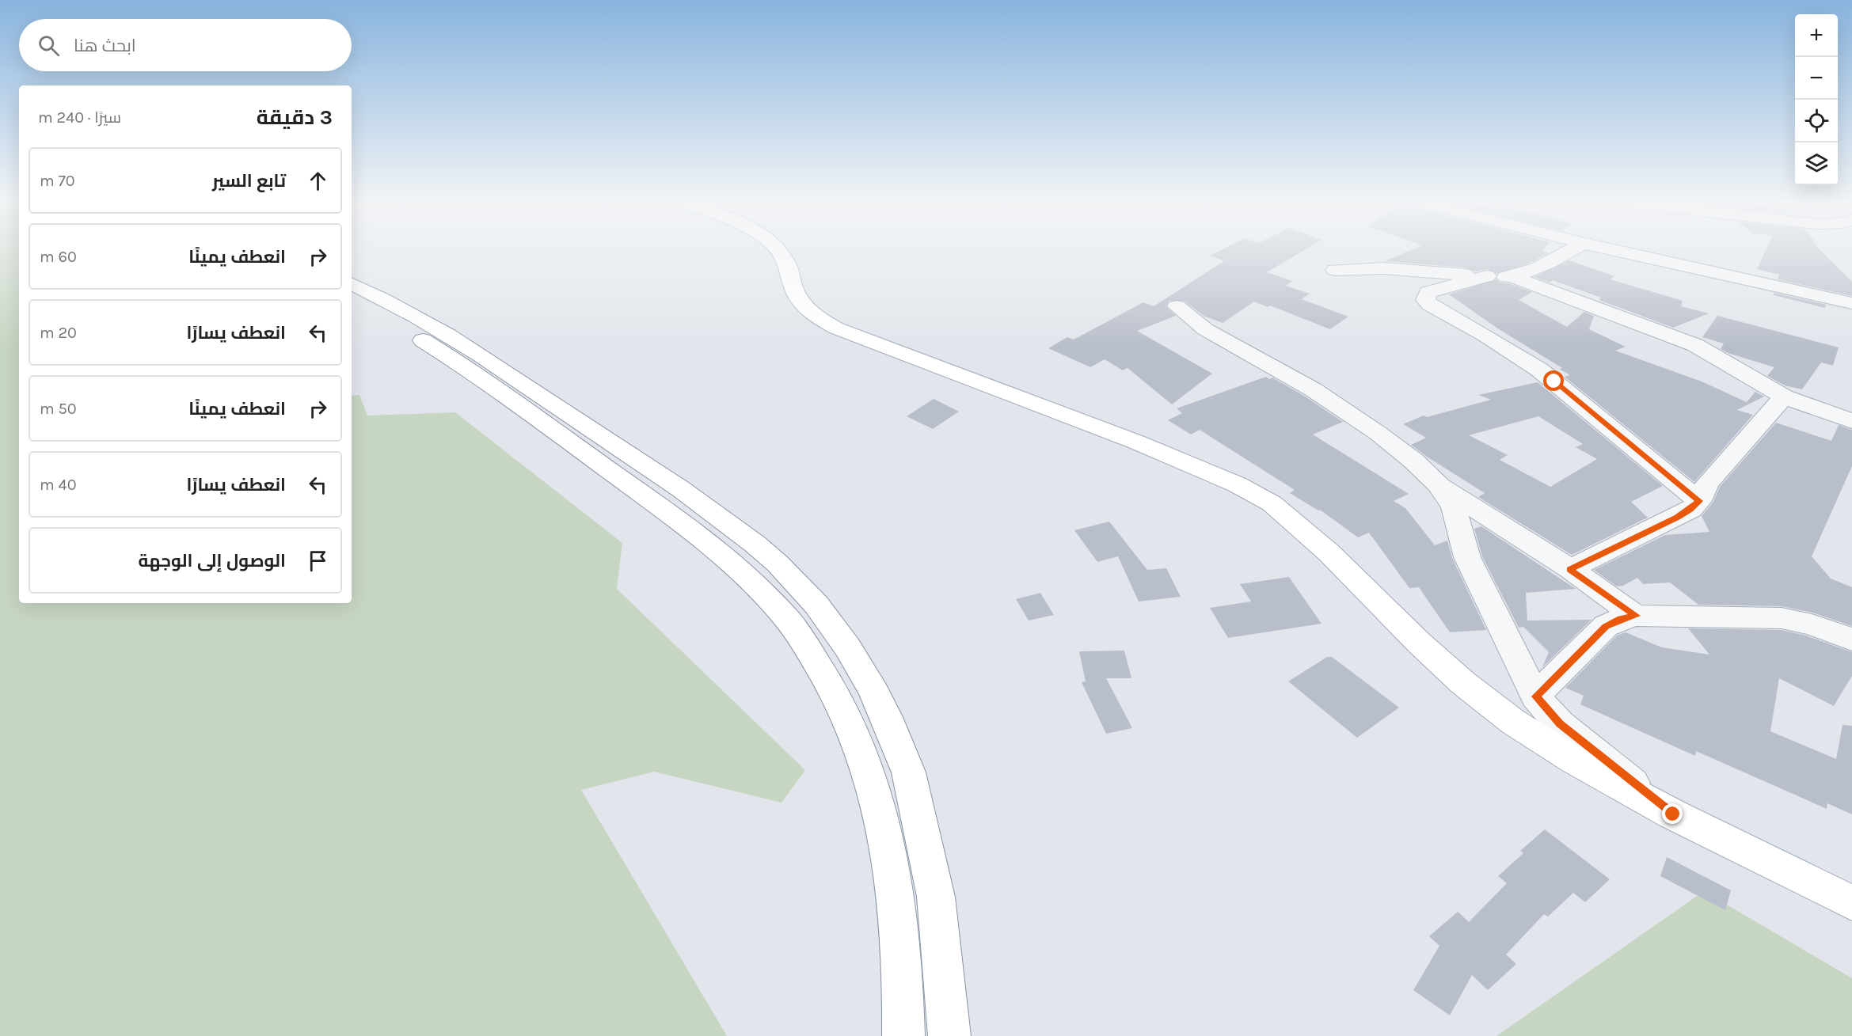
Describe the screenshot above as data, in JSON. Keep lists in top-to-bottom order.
{
  "page": {
    "map_buttons": ["+", "−"],
    "search": "ابحث هنا",
    "heading": ["3 دقيقة", "سيرًا · 240 m"],
    "list": [
      ["تابع السير", "70 m"],
      ["انعطف يمينًا", "60 m"],
      ["انعطف يسارًا", "20 m"],
      ["انعطف يمينًا", "50 m"],
      ["انعطف يسارًا", "40 m"],
      "الوصول إلى الوجهة"
    ]
  }
}
